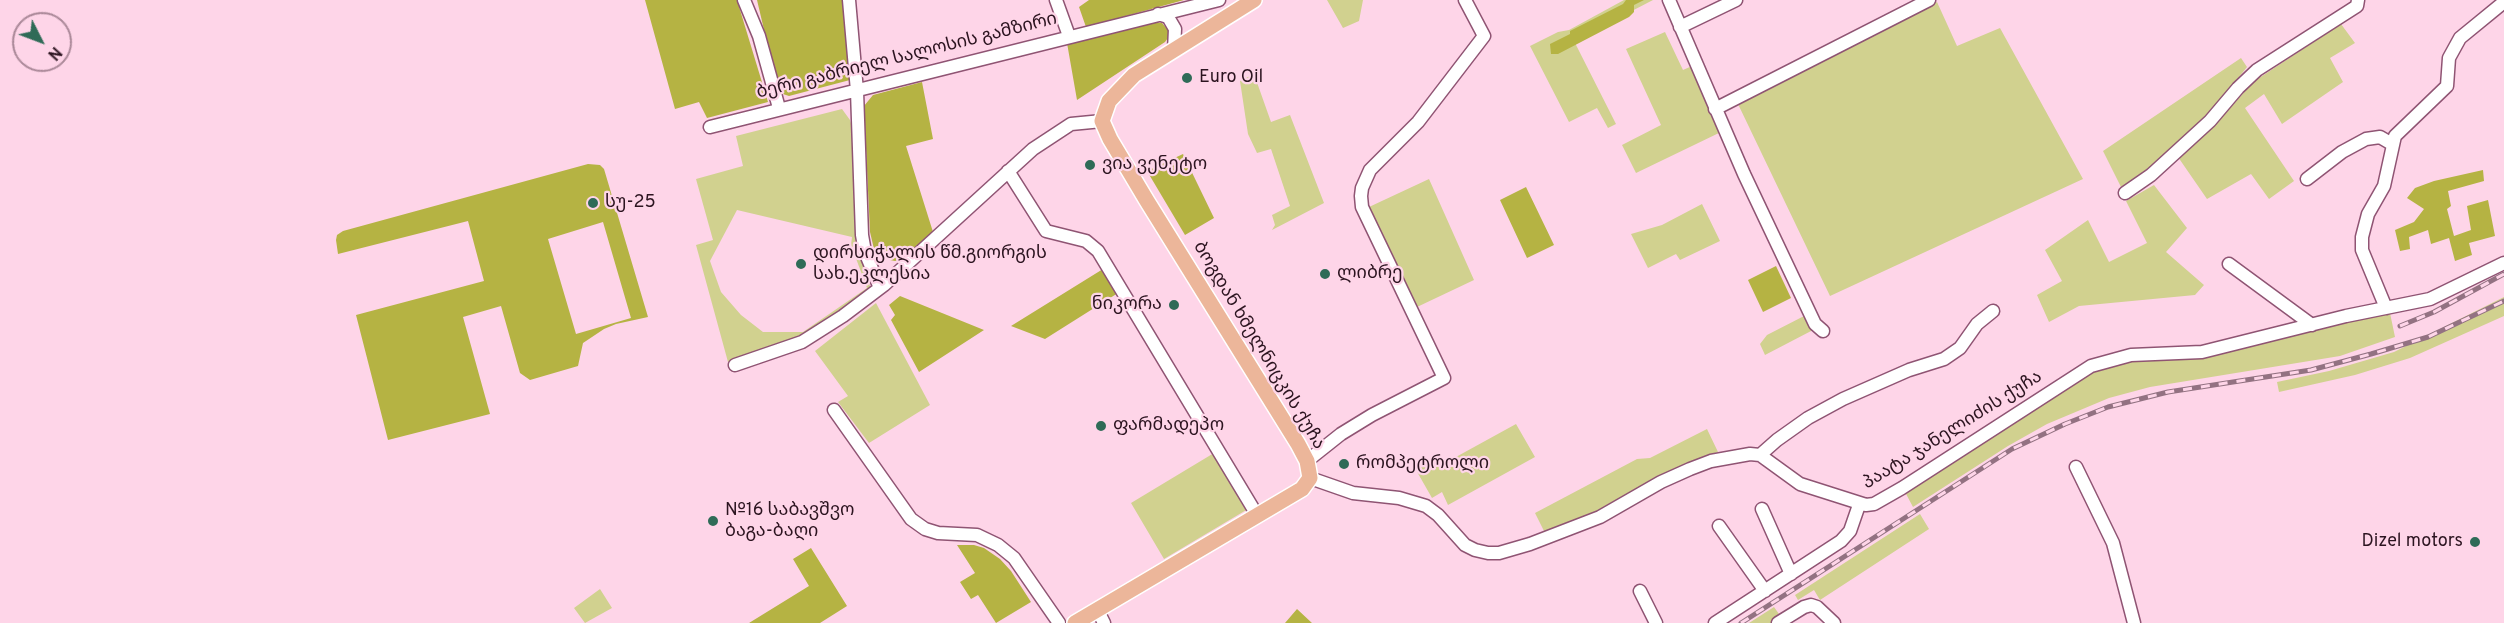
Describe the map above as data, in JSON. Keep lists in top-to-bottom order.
{
  "streets": {
    "main road": ["ბოგდან ხმელნიცკის ქუჩა"],
    "street": ["ბერი გაბრიელ სალოსის გამზირი", "პაატა ჯანელიძის ქუჩა"]
  },
  "places": [
    "Euro Oil",
    "ვია ვენეტო",
    "სუ-25",
    "დირსიჭალის წმ.გიორგის სახ.ეკლესია",
    "ლიბრე",
    "ნიკორა",
    "ფარმადეპო",
    "რომპეტროლი",
    "№16 საბავშვო ბაგა-ბაღი",
    "Dizel motors"
  ],
  "north": "bottom right"
}
